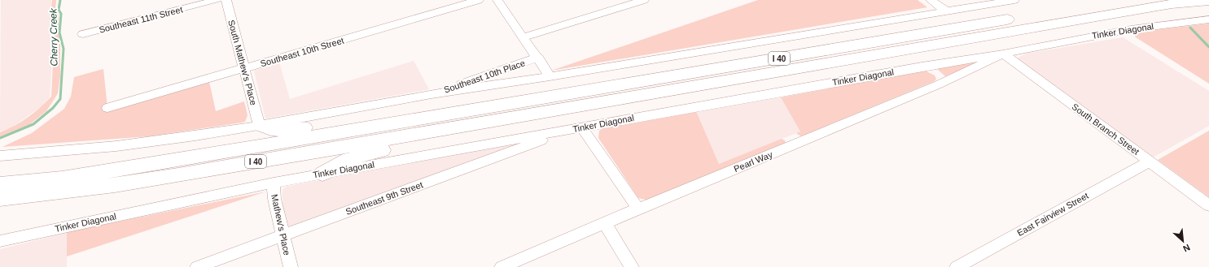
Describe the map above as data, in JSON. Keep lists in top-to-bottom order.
{
  "streets": {
    "highway": ["Tinker Diagonal", "I 40"],
    "street": [
      "Southeast 11th Street",
      "Southeast 10th Street",
      "South Mathew's Place",
      "Southeast 10th Place",
      "South Branch Street",
      "Pearl Way",
      "Southeast 9th Street",
      "East Fairview Street",
      "Mathew's Place"
    ]
  },
  "crossings": [
    ["Tinker Diagonal", "South Branch Street"],
    ["Tinker Diagonal", "Pearl Way"],
    ["Tinker Diagonal", "Southeast 9th Street"],
    ["Tinker Diagonal", "Mathew's Place"],
    ["Southeast 10th Street", "South Mathew's Place"],
    ["South Branch Street", "Pearl Way"],
    ["South Branch Street", "East Fairview Street"],
    ["Southeast 9th Street", "Mathew's Place"]
  ],
  "water": ["Cherry Creek"],
  "north": "bottom right"
}
